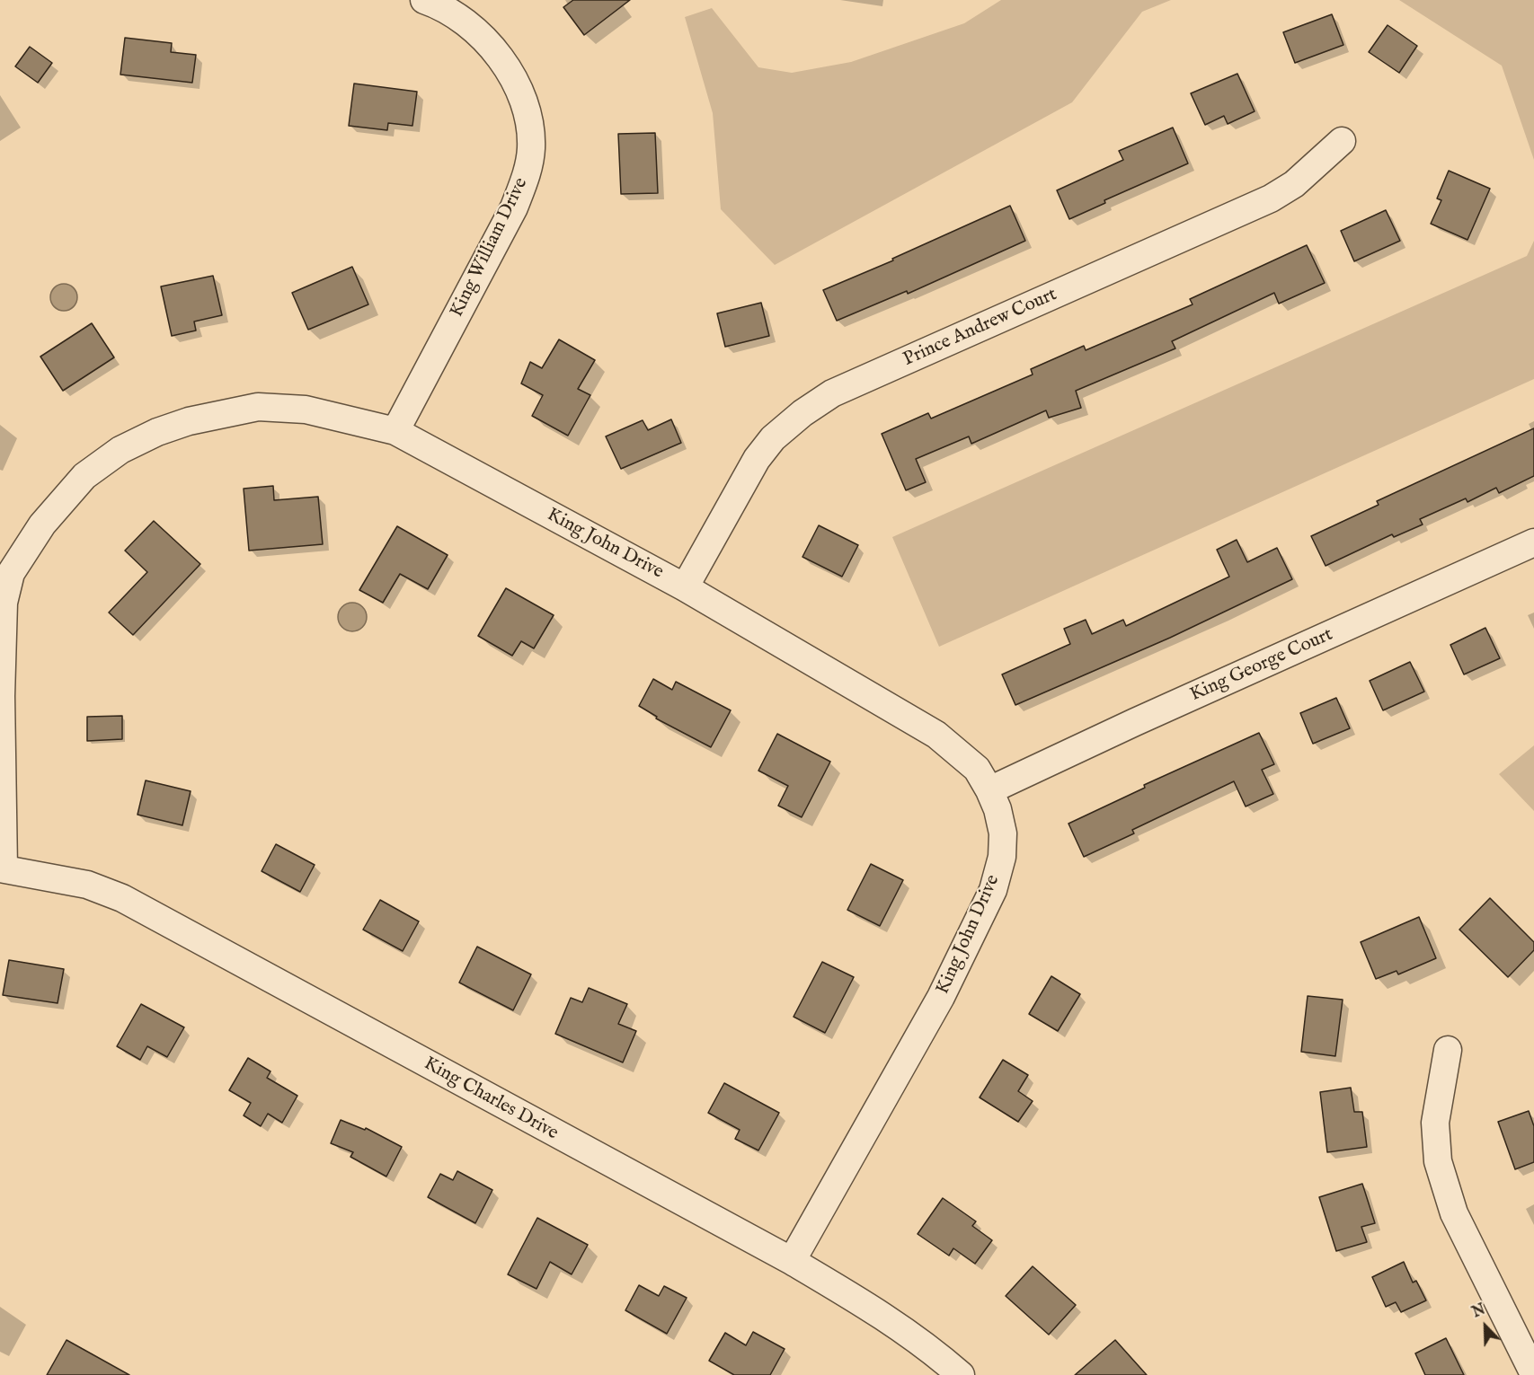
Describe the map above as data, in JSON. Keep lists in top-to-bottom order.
{
  "streets": {
    "street": [
      "King William Drive",
      "Prince Andrew Court",
      "King John Drive",
      "King George Court",
      "King Charles Drive"
    ]
  },
  "crossings": [
    ["King William Drive", "King John Drive"],
    ["Prince Andrew Court", "King John Drive"],
    ["King John Drive", "King George Court"],
    ["King John Drive", "King Charles Drive"]
  ],
  "north": "top left"
}
